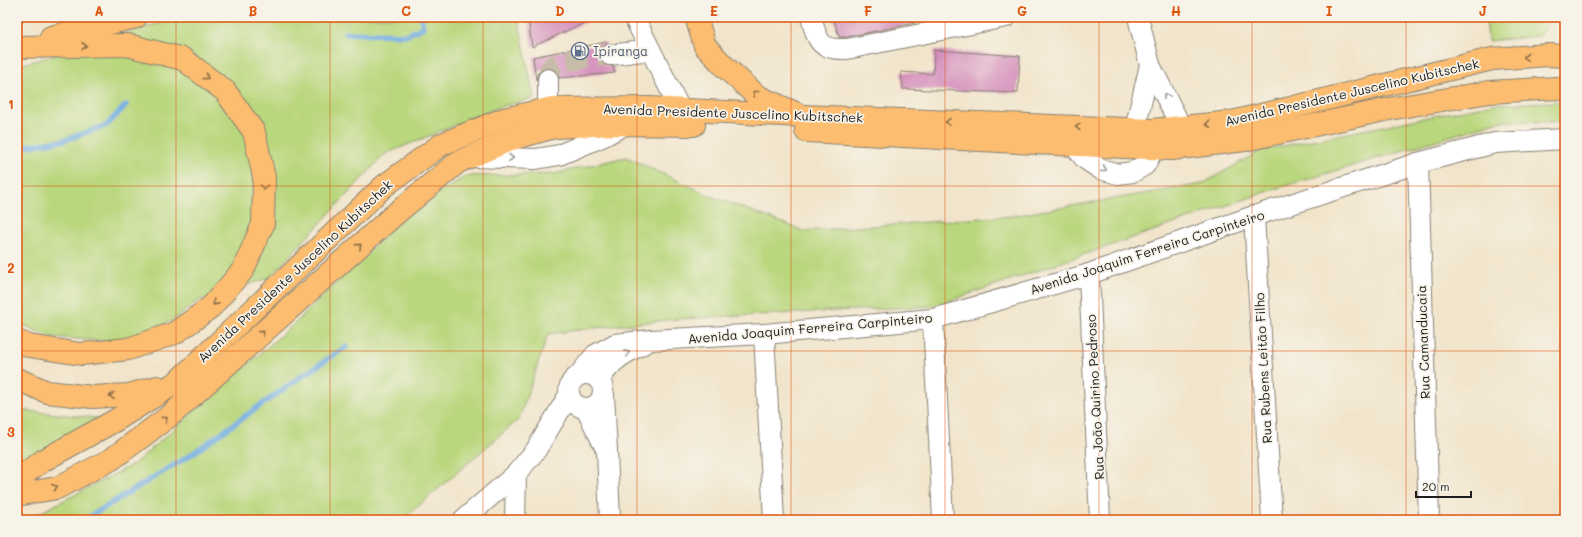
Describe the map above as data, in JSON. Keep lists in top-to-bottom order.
{
  "streets": {
    "main road": ["Avenida Presidente Juscelino Kubitschek"],
    "street": [
      "Avenida Joaquim Ferreira Carpinteiro",
      "Rua Camanducaia",
      "Rua Rubens Leitão Filho",
      "Rua João Quirino Pedroso"
    ]
  },
  "crossings": [
    ["Avenida Joaquim Ferreira Carpinteiro", "Rua Camanducaia"],
    ["Avenida Joaquim Ferreira Carpinteiro", "Rua Rubens Leitão Filho"],
    ["Avenida Joaquim Ferreira Carpinteiro", "Rua João Quirino Pedroso"]
  ],
  "places": {
    "fuel station": ["Ipiranga"]
  },
  "scale_bar": "20 m",
  "grid": {
    "columns": [
      "A",
      "B",
      "C",
      "D",
      "E",
      "F",
      "G",
      "H",
      "I",
      "J"
    ],
    "rows": ["1", "2", "3"]
  }
}
